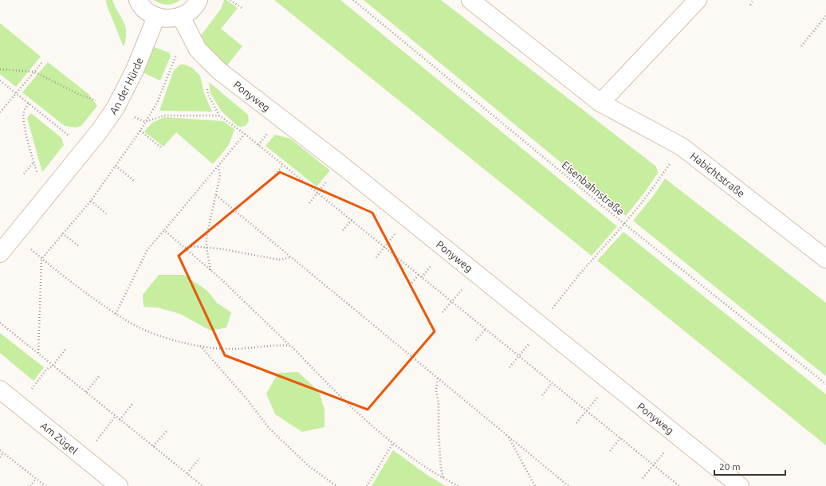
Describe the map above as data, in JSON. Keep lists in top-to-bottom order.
{
  "streets": {
    "street": [
      "An der Hürde",
      "Ponyweg",
      "Habichtstraße",
      "Am Zügel"
    ],
    "path": ["Eisenbahnstraße"]
  },
  "scale_bar": "20 m"
}
